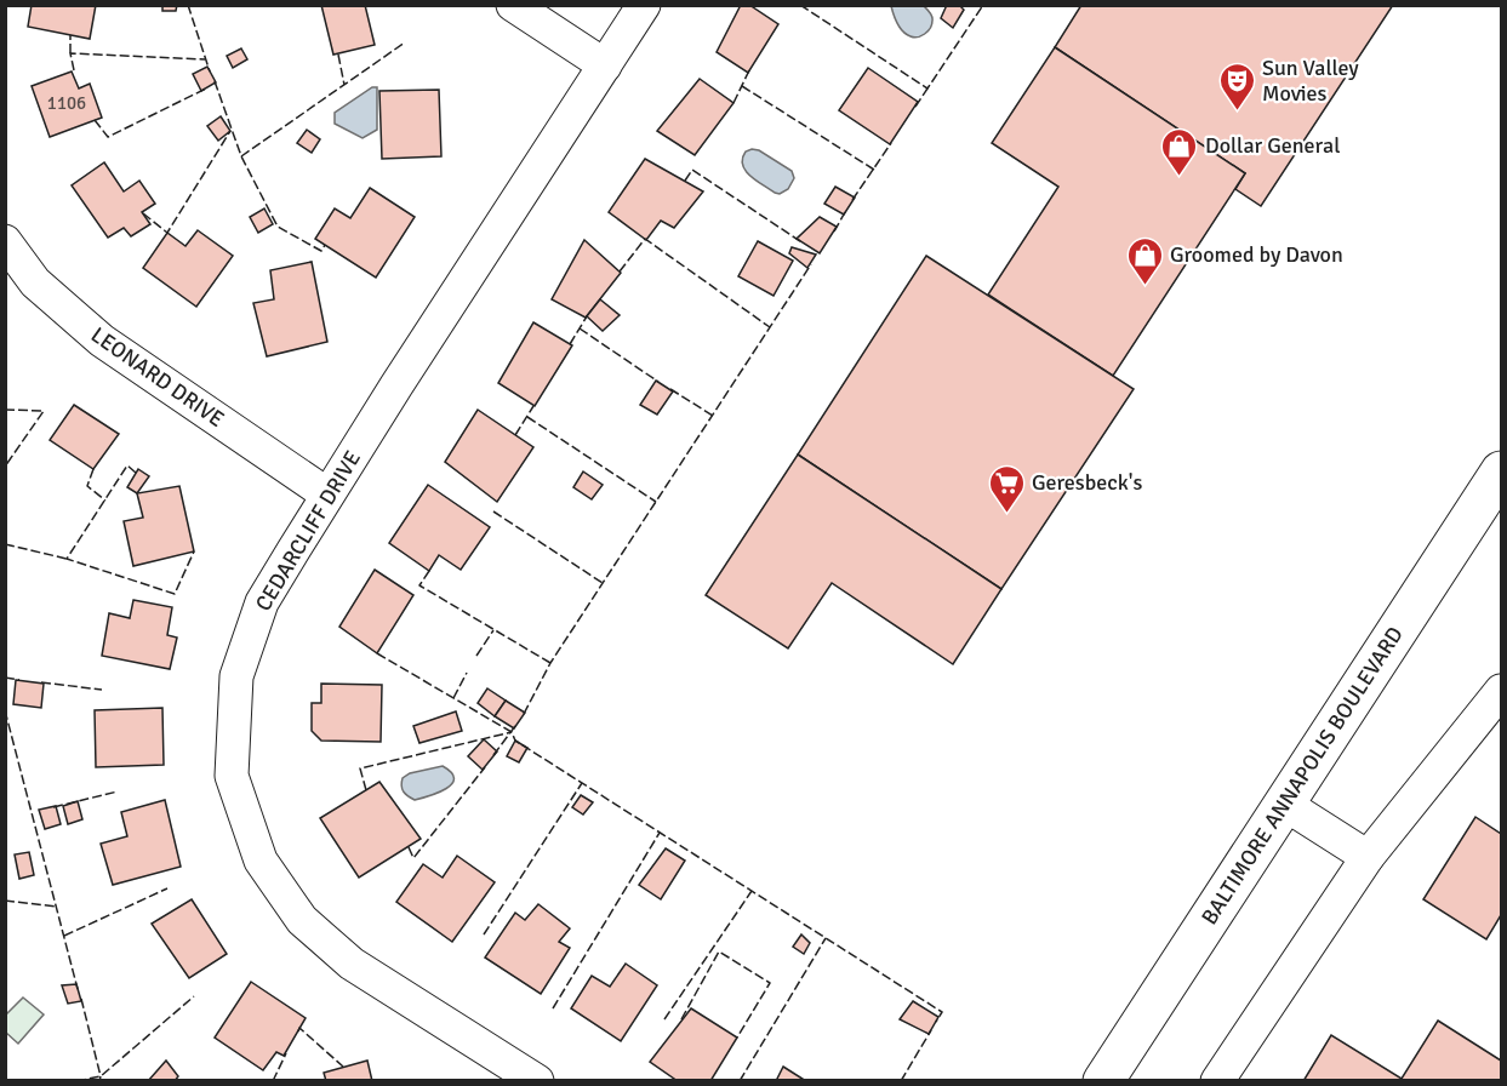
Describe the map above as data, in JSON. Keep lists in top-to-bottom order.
{
  "streets": {
    "main road": ["BALTIMORE ANNAPOLIS BOULEVARD"],
    "street": ["LEONARD DRIVE", "CEDARCLIFF DRIVE"]
  },
  "crossings": [
    ["LEONARD DRIVE", "CEDARCLIFF DRIVE"]
  ],
  "places": {
    "theatre": ["Sun Valley Movies"],
    "shop": ["Dollar General", "Groomed by Davon"],
    "supermarket": ["Geresbeck's"]
  },
  "house_numbers": ["1106"]
}
